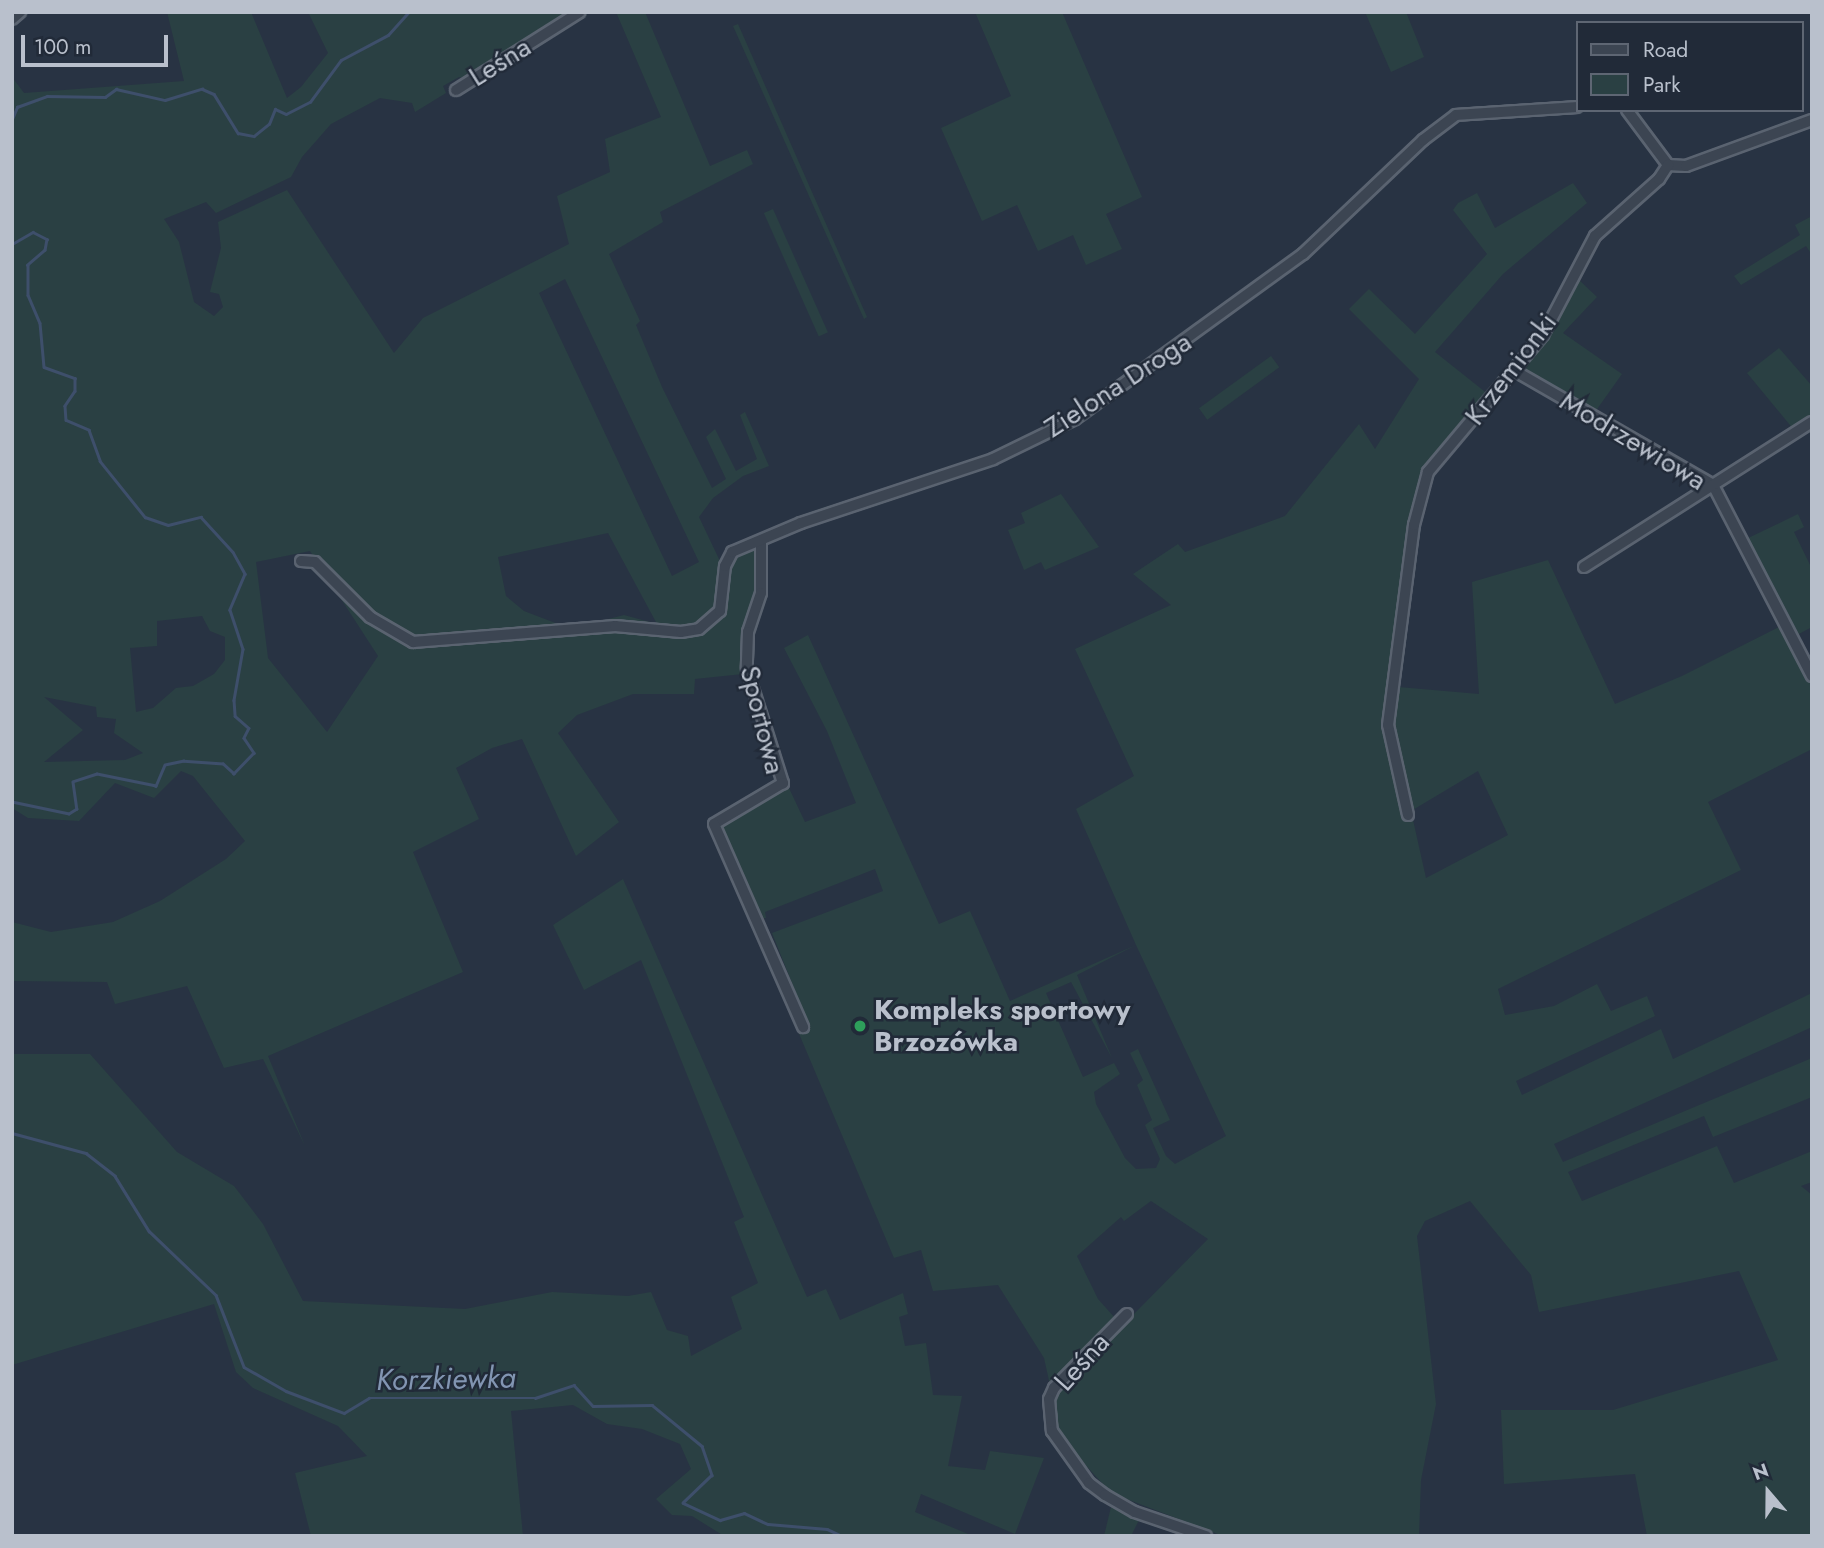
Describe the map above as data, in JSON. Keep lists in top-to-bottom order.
{
  "streets": {
    "street": [
      "Leśna",
      "Krzemionki",
      "Zielona Droga",
      "Modrzewiowa",
      "Sportowa"
    ]
  },
  "crossings": [
    ["Krzemionki", "Modrzewiowa"],
    ["Zielona Droga", "Sportowa"]
  ],
  "water": ["Korzkiewka"],
  "places": ["Kompleks sportowy Brzozówka"],
  "legend": ["Road", "Park"],
  "scale_bar": "100 m",
  "north": "top"
}
